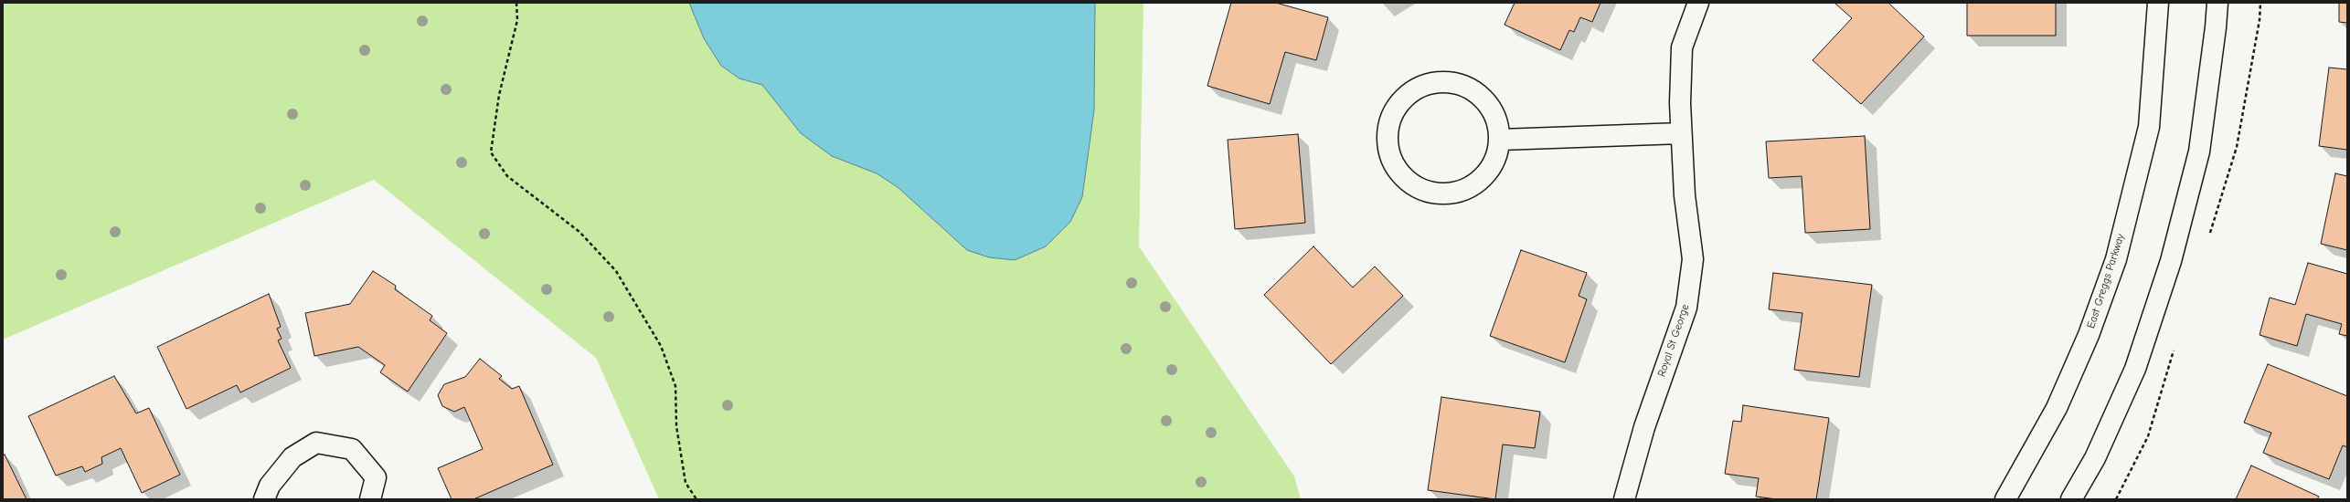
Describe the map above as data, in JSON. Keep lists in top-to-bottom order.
{
  "streets": {
    "street": ["East Greggs Parkway", "Royal St George"]
  }
}
